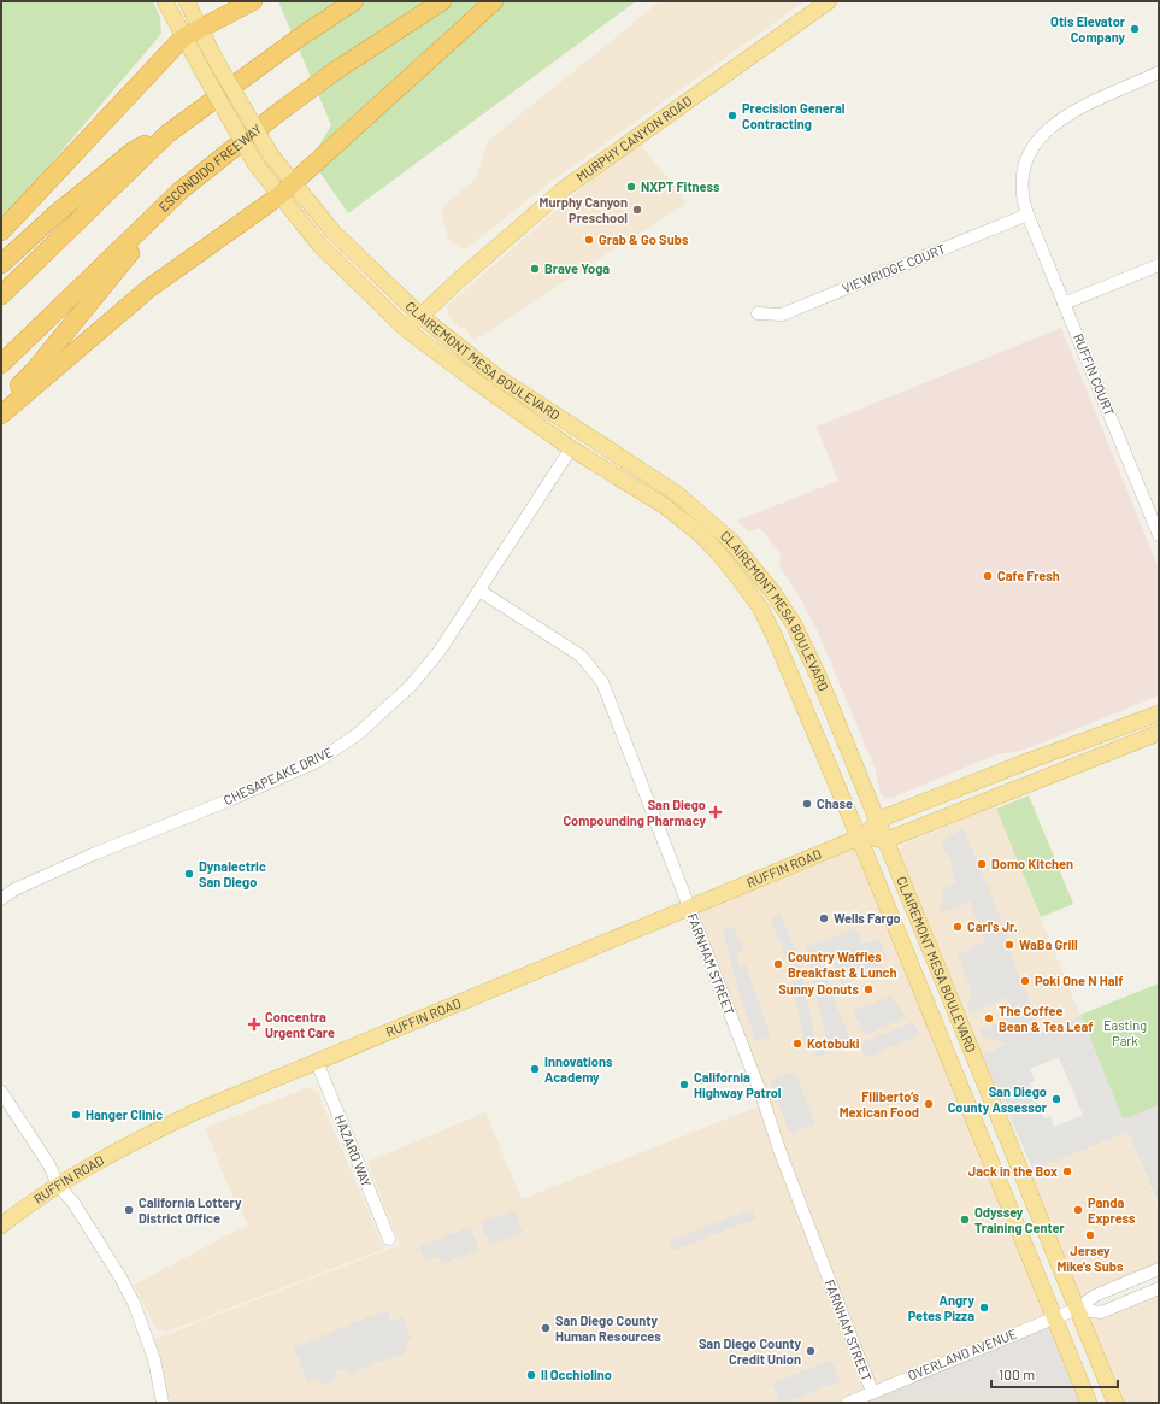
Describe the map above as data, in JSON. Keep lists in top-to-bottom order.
{
  "streets": {
    "highway": ["ESCONDIDO FREEWAY"],
    "main road": ["MURPHY CANYON ROAD", "CLAIREMONT MESA BOULEVARD", "RUFFIN ROAD"],
    "street": [
      "VIEWRIDGE COURT",
      "RUFFIN COURT",
      "CHESAPEAKE DRIVE",
      "FARNHAM STREET",
      "HAZARD WAY",
      "OVERLAND AVENUE"
    ]
  },
  "crossings": [
    ["MURPHY CANYON ROAD", "CLAIREMONT MESA BOULEVARD"],
    ["VIEWRIDGE COURT", "RUFFIN COURT"],
    ["CLAIREMONT MESA BOULEVARD", "CHESAPEAKE DRIVE"],
    ["CLAIREMONT MESA BOULEVARD", "RUFFIN ROAD"],
    ["CLAIREMONT MESA BOULEVARD", "OVERLAND AVENUE"],
    ["CHESAPEAKE DRIVE", "FARNHAM STREET"],
    ["RUFFIN ROAD", "FARNHAM STREET"],
    ["RUFFIN ROAD", "HAZARD WAY"],
    ["FARNHAM STREET", "OVERLAND AVENUE"]
  ],
  "parks": ["Easting Park"],
  "places": {
    "other": [
      "Otis Elevator Company",
      "Precision General Contracting",
      "NXPT Fitness",
      "Murphy Canyon Preschool",
      "Grab & Go Subs",
      "Brave Yoga",
      "Cafe Fresh",
      "Chase",
      "Domo Kitchen",
      "Dynalectric San Diego",
      "Wells Fargo",
      "Carl's Jr.",
      "WaBa Grill",
      "Country Waffles Breakfast & Lunch",
      "Poki One N Half",
      "Sunny Donuts",
      "The Coffee Bean & Tea Leaf",
      "Kotobuki",
      "Innovations Academy",
      "California Highway Patrol",
      "San Diego County Assessor",
      "Filiberto’s Mexican Food",
      "Hanger Clinic",
      "Jack in the Box",
      "California Lottery District Office",
      "Panda Express",
      "Odyssey Training Center",
      "Jersey Mike's Subs",
      "Angry Petes Pizza",
      "San Diego County Human Resources",
      "San Diego County Credit Union",
      "Il Occhiolino"
    ],
    "health": ["San Diego Compounding Pharmacy", "Concentra Urgent Care"]
  },
  "scale_bar": "100 m"
}
